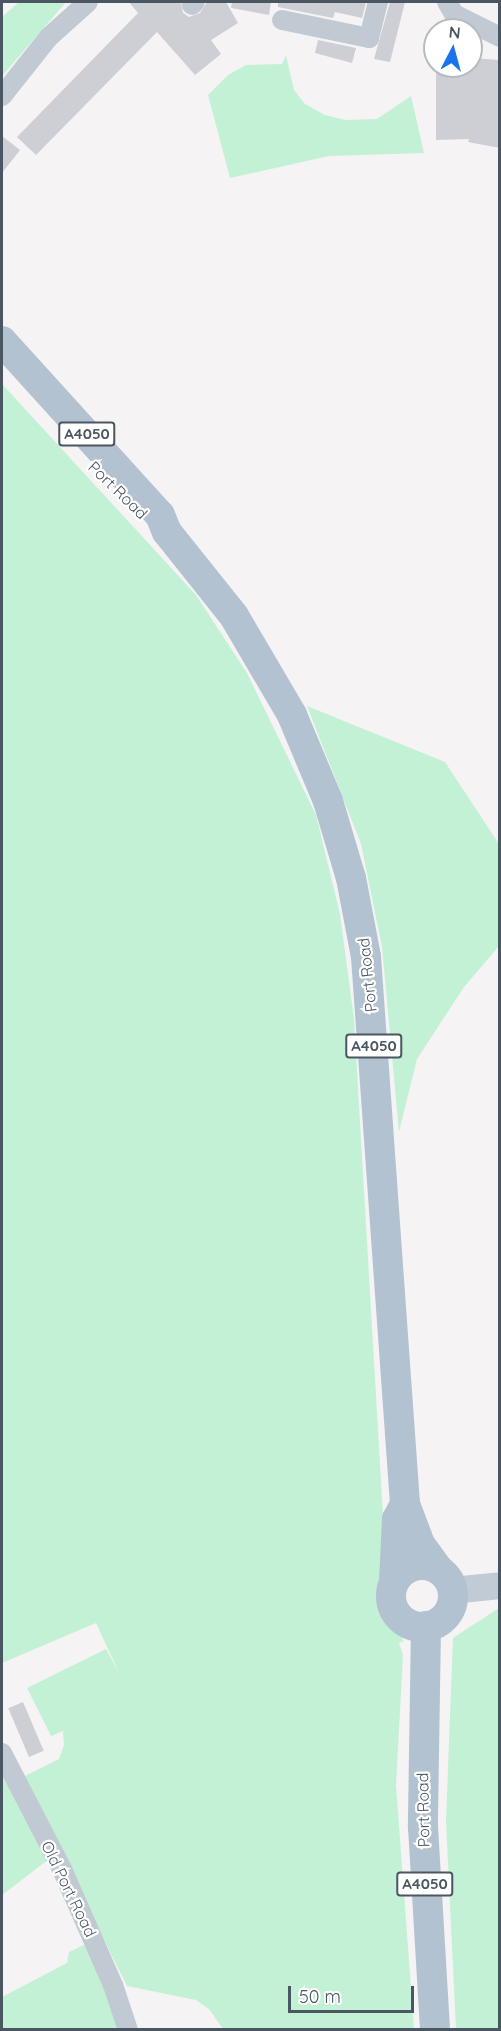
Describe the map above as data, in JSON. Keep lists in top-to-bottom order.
{
  "streets": {
    "main road": ["A4050", "Port Road"],
    "street": ["Old Port Road"]
  },
  "crossings": [
    ["A4050", "Port Road"]
  ],
  "scale_bar": "50 m",
  "north": "top"
}
